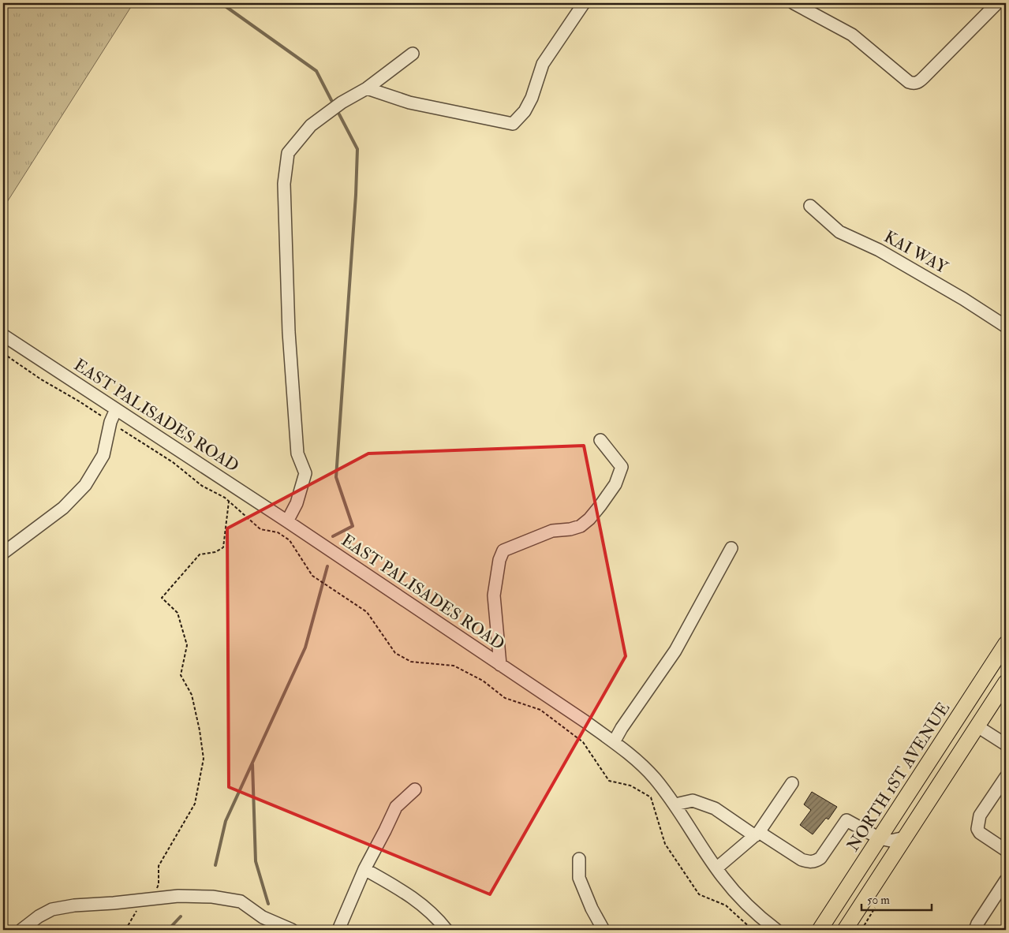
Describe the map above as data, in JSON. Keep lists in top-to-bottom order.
{
  "streets": {
    "main road": ["NORTH 1ST AVENUE"],
    "street": ["KAI WAY", "EAST PALISADES ROAD"]
  },
  "scale_bar": "50 m"
}
